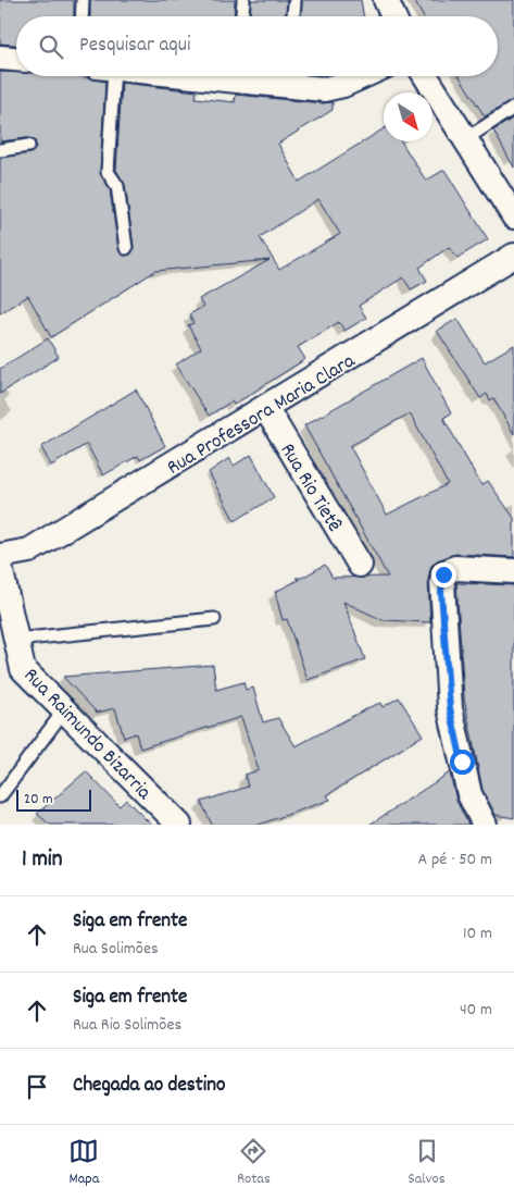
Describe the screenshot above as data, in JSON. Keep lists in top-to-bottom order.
{
  "streets": {
    "street": ["Rua Professora Maria Clara", "Rua Rio Tietê", "Rua Raimundo Bizarria"]
  },
  "crossings": [
    ["Rua Professora Maria Clara", "Rua Rio Tietê"]
  ],
  "scale_bar": "20 m",
  "north": "bottom right",
  "page": {
    "search": "Pesquisar aqui",
    "scale": "20 m",
    "heading": ["1 min", "A pé · 50 m"],
    "list": [
      ["Siga em frente", "Rua Solimões", "10 m"],
      ["Siga em frente", "Rua Rio Solimões", "40 m"],
      "Chegada ao destino"
    ],
    "nav": ["Mapa", "Rotas", "Salvos"]
  }
}
